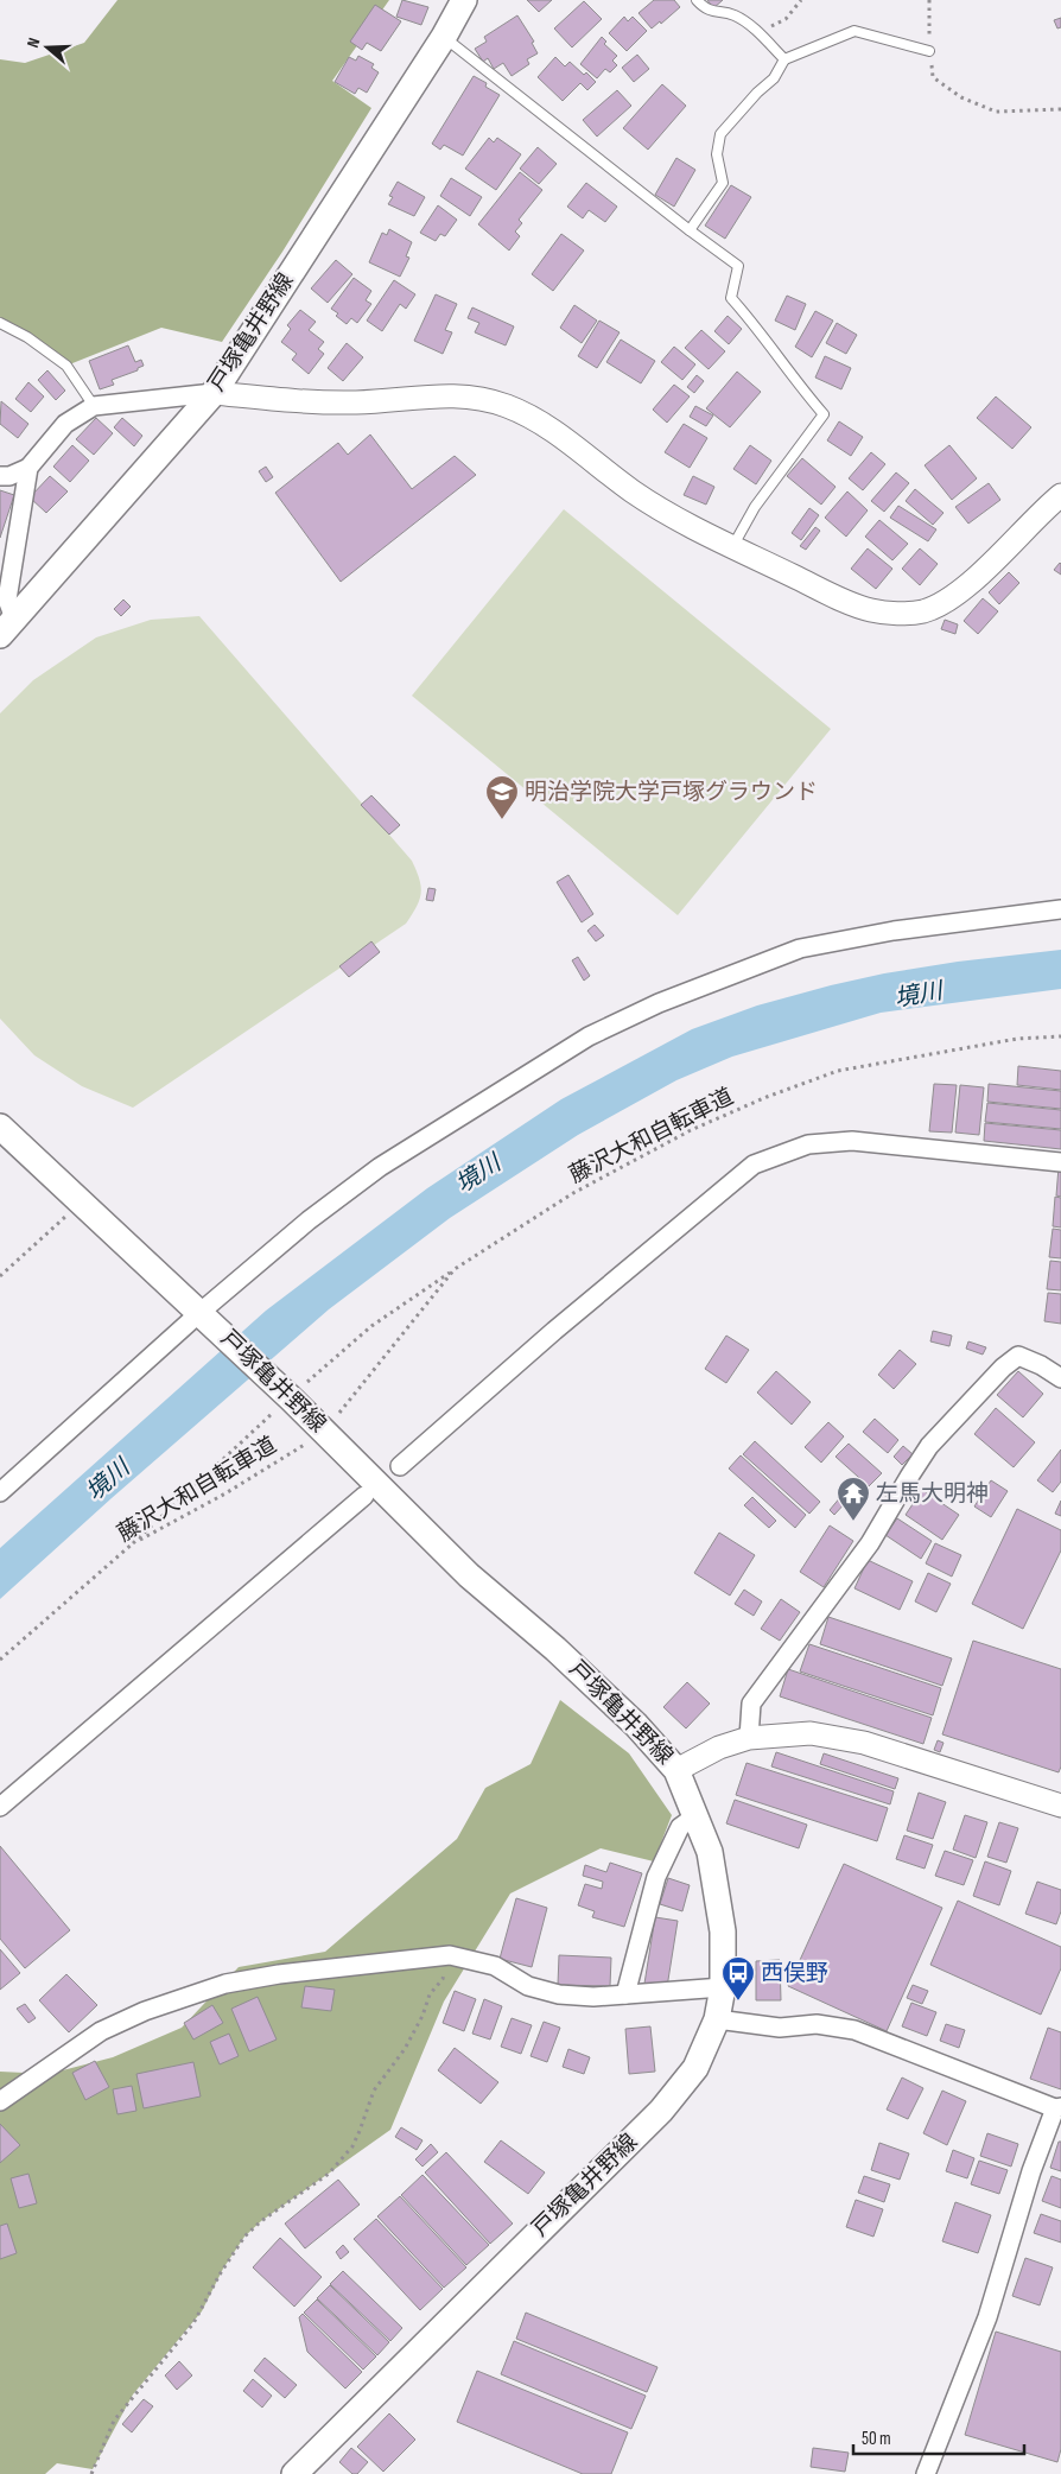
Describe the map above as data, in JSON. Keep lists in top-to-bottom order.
{
  "streets": {
    "main road": ["戸塚亀井野線"],
    "path": ["藤沢大和自転車道"]
  },
  "water": ["境川"],
  "places": {
    "school or university": ["明治学院大学戸塚グラウンド"],
    "temple": ["左馬大明神"],
    "bus stop": ["西俣野"]
  },
  "scale_bar": "50 m",
  "north": "left"
}
